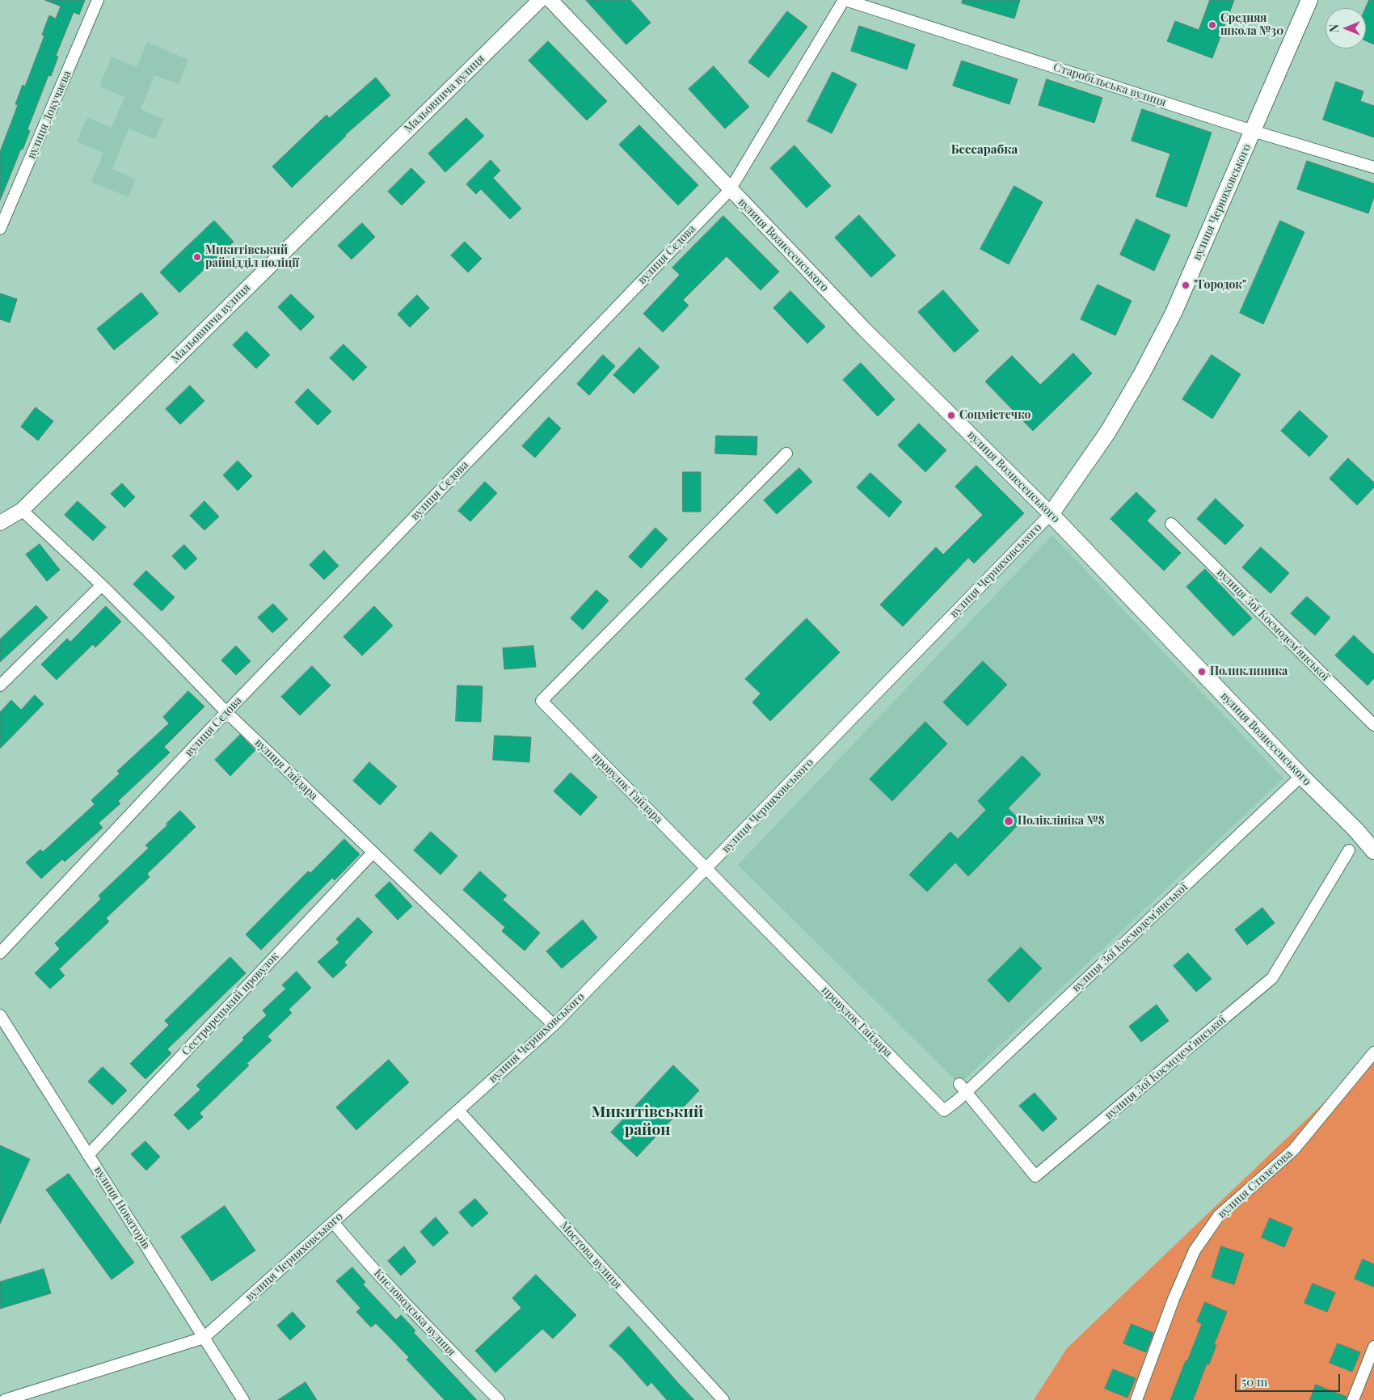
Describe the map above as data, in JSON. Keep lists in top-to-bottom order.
{
  "streets": {
    "main road": ["вулиця Черняховського", "вулиця Вознесенського"],
    "street": [
      "Старобільська вулиця",
      "Мальовнича вулиця",
      "вулиця Докучаєва",
      "вулиця Сєдова",
      "вулиця Зої Космодем'янської",
      "вулиця Гайдара",
      "провулок Гайдара",
      "Сестрорецький провулок",
      "вулиця Зої Космодем’янської",
      "вулиця Столєтова",
      "вулиця Новаторів",
      "Мостова вулиця",
      "Кисловодська вулиця"
    ]
  },
  "crossings": [
    ["Старобільська вулиця", "вулиця Черняховського"],
    ["Старобільська вулиця", "вулиця Сєдова"],
    ["Мальовнича вулиця", "вулиця Гайдара"],
    ["вулиця Черняховського", "вулиця Вознесенського"],
    ["вулиця Черняховського", "вулиця Гайдара"],
    ["вулиця Черняховського", "провулок Гайдара"],
    ["вулиця Черняховського", "вулиця Новаторів"],
    ["вулиця Черняховського", "Мостова вулиця"],
    ["вулиця Черняховського", "Кисловодська вулиця"],
    ["вулиця Вознесенського", "вулиця Сєдова"],
    ["вулиця Вознесенського", "вулиця Зої Космодем'янської"],
    ["вулиця Сєдова", "вулиця Гайдара"],
    ["вулиця Зої Космодем'янської", "провулок Гайдара"],
    ["вулиця Зої Космодем'янської", "вулиця Зої Космодем’янської"],
    ["вулиця Гайдара", "Сестрорецький провулок"],
    ["провулок Гайдара", "вулиця Зої Космодем’янської"],
    ["Сестрорецький провулок", "вулиця Новаторів"]
  ],
  "districts": ["Бессарабка", "Микитівський район"],
  "places": [
    "Средняя школа №30",
    "Микитівський райвідділ поліції",
    "\"Городок\"",
    "Соцмістечко",
    "Поликлиника",
    "Поліклініка №8"
  ],
  "scale_bar": "50 m",
  "north": "left"
}
